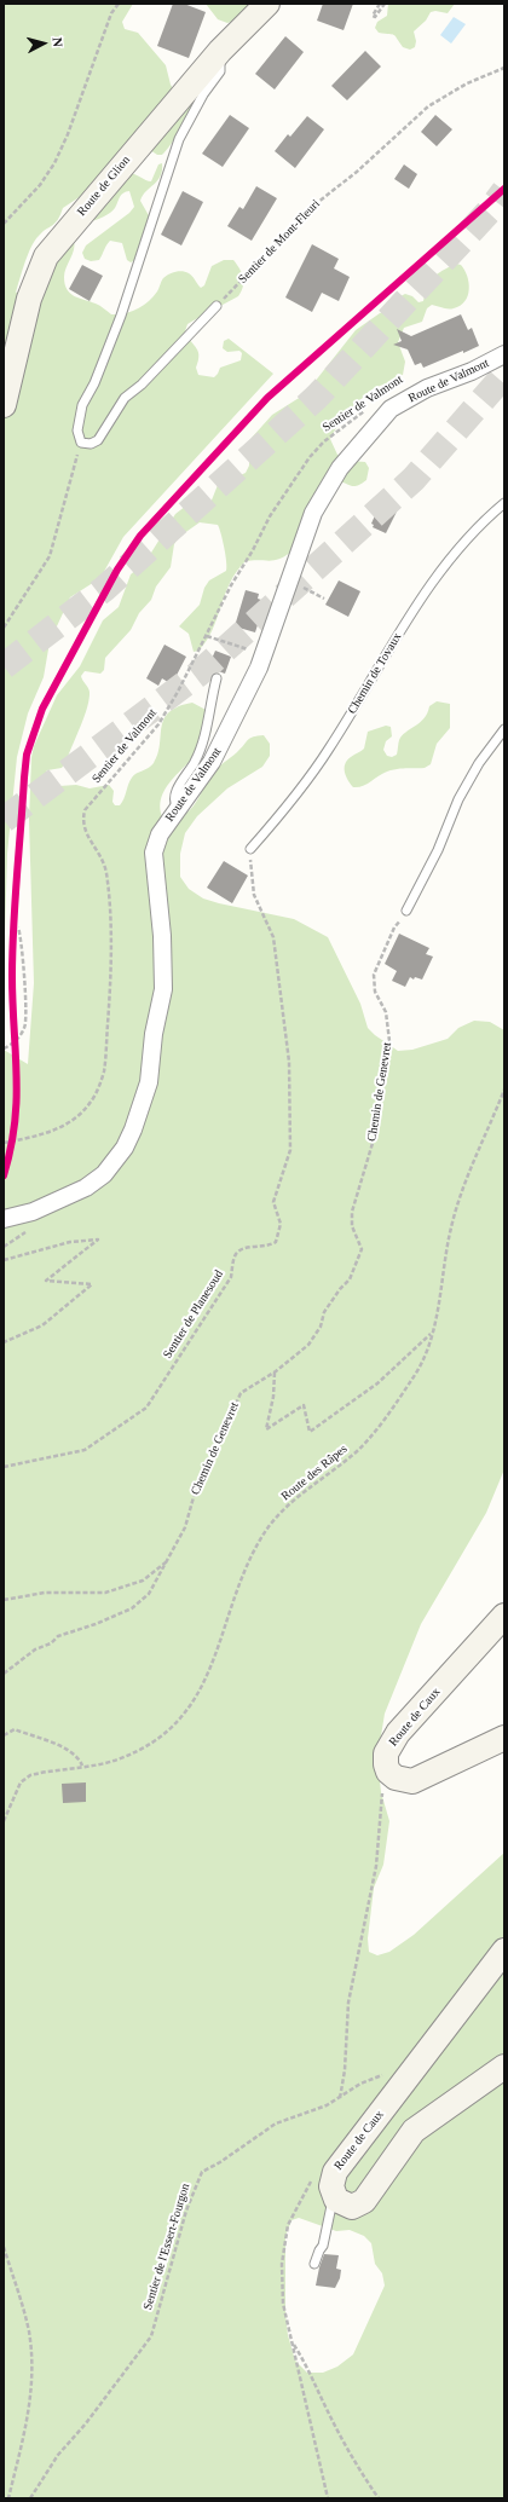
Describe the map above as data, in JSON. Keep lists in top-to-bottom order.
{
  "streets": {
    "street": ["Route de Glion", "Route de Valmont", "Route de Caux"],
    "lane": ["Chemin de Tovaux"],
    "path": [
      "Sentier de Mont-Fleuri",
      "Sentier de Valmont",
      "Chemin de Genevret",
      "Sentier de Planesoud",
      "Route des Râpes",
      "Sentier de l'Essert-Fourgon"
    ]
  },
  "crossings": [
    ["Chemin de Tovaux", "Sentier de Planesoud"],
    ["Route de Caux", "Sentier de l'Essert-Fourgon"]
  ],
  "north": "right"
}
